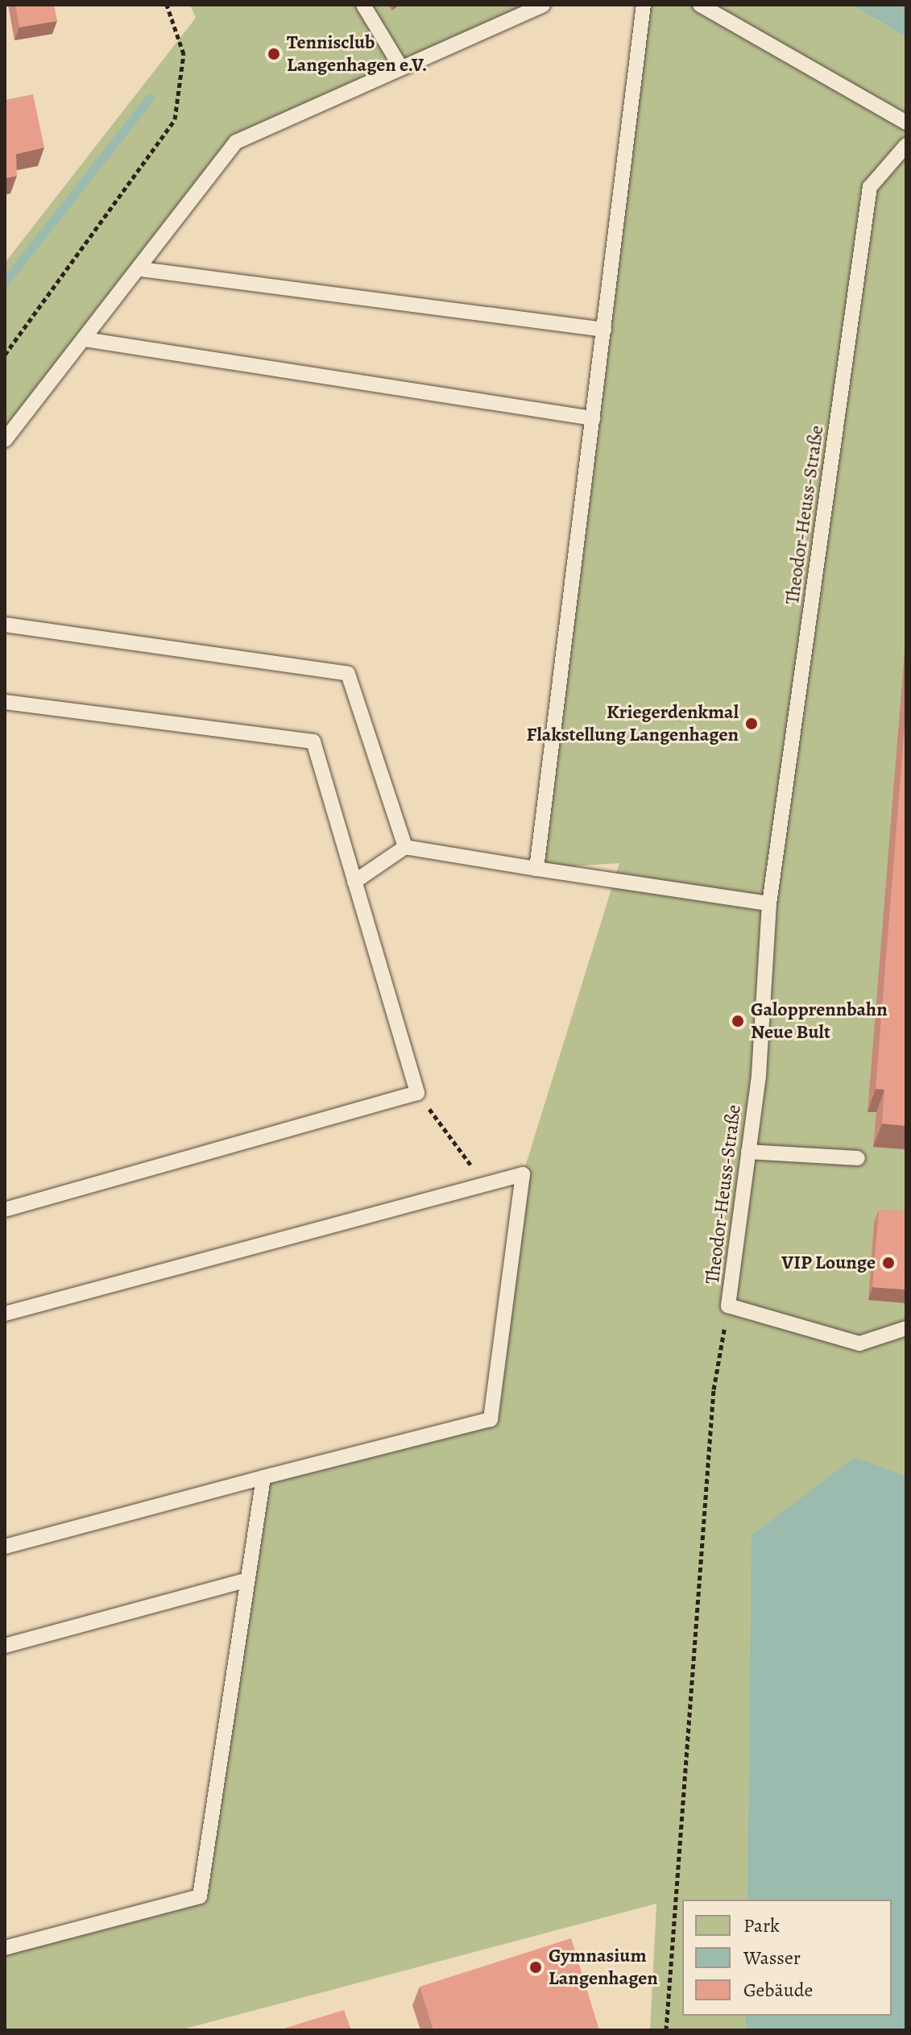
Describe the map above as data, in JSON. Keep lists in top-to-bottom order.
{
  "streets": {
    "lane": ["Theodor-Heuss-Straße"]
  },
  "places": [
    "Tennisclub Langenhagen e.V.",
    "Kriegerdenkmal Flakstellung Langenhagen",
    "Galopprennbahn Neue Bult",
    "VIP Lounge",
    "Gymnasium Langenhagen"
  ],
  "legend": ["Park", "Wasser", "Gebäude"]
}
